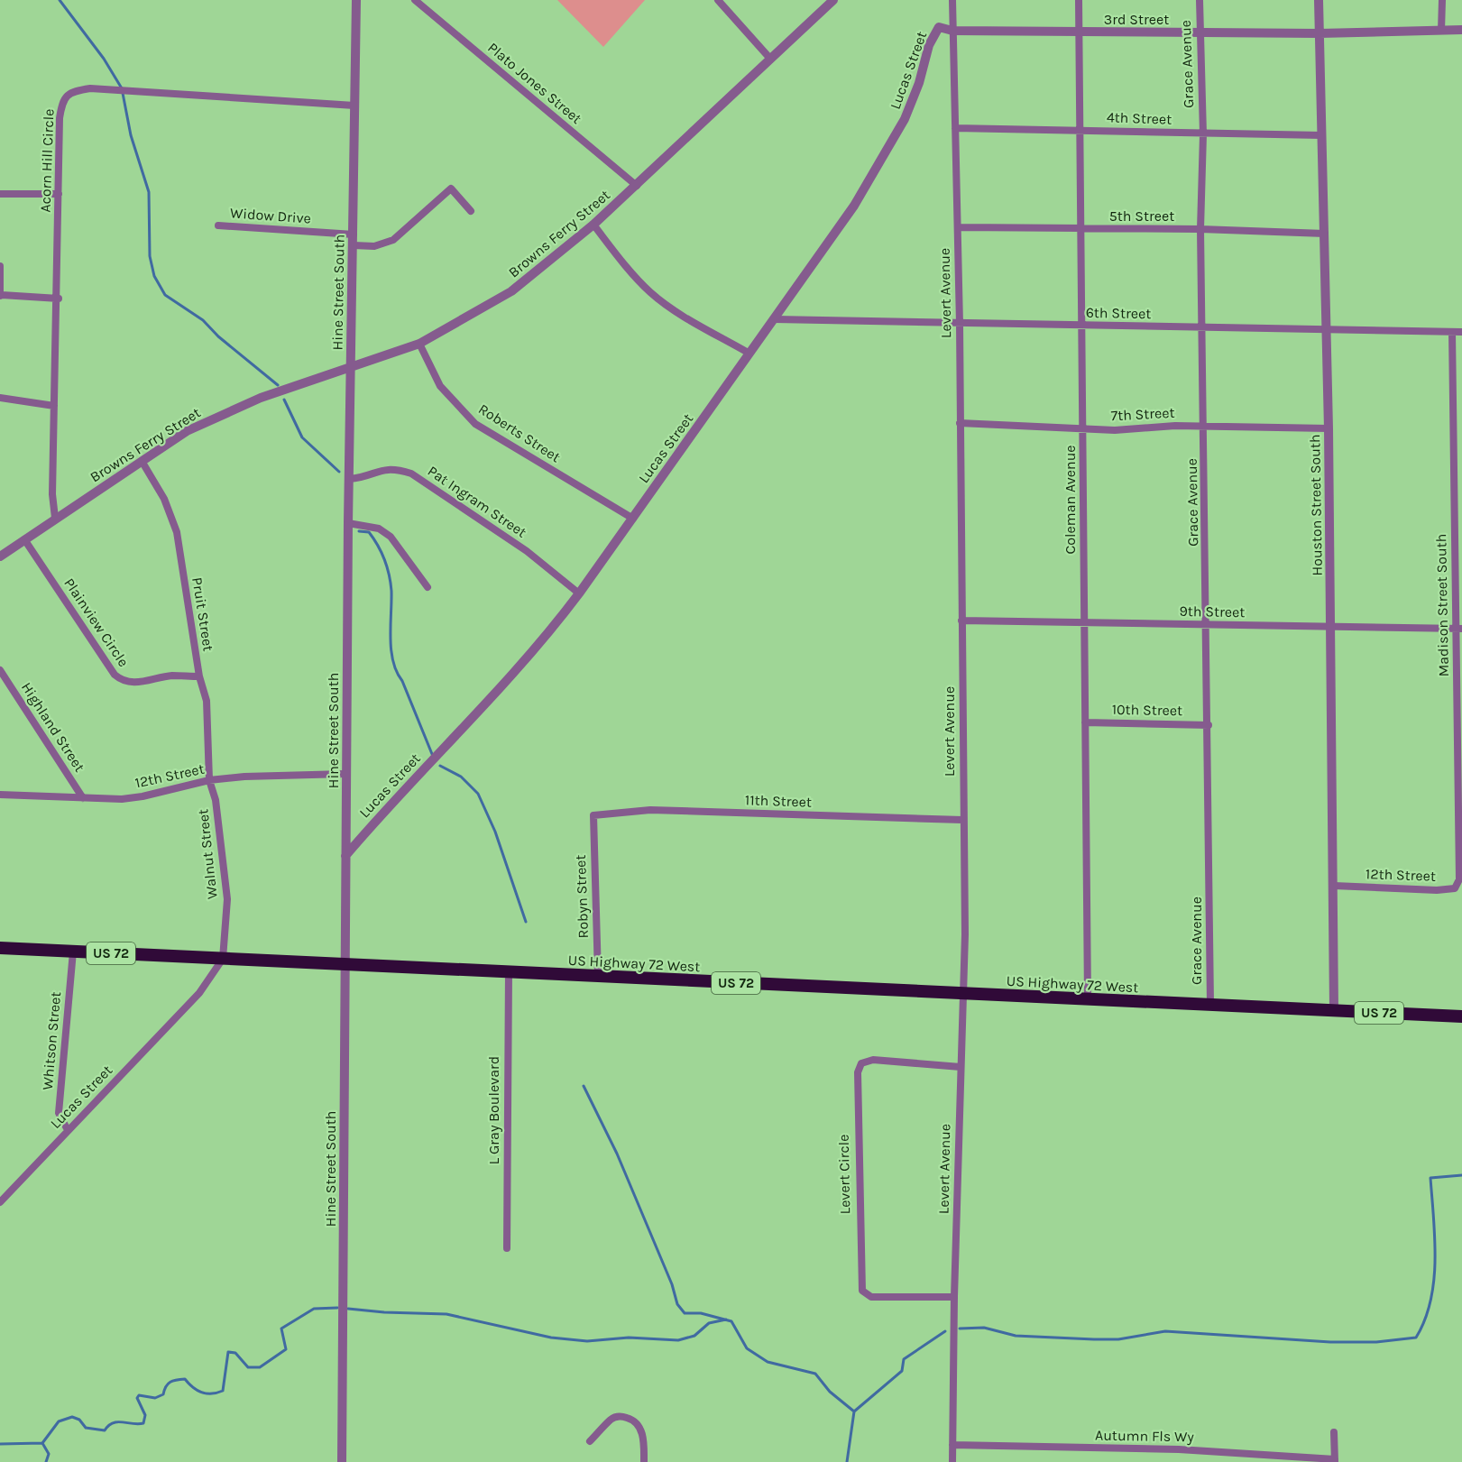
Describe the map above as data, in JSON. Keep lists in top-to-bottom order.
{
  "streets": {
    "highway": ["US 72", "US Highway 72 West"],
    "street": [
      "3rd Street",
      "Grace Avenue",
      "Lucas Street",
      "Plato Jones Street",
      "4th Street",
      "Acorn Hill Circle",
      "Widow Drive",
      "5th Street",
      "Browns Ferry Street",
      "Hine Street South",
      "Levert Avenue",
      "6th Street",
      "7th Street",
      "Roberts Street",
      "Coleman Avenue",
      "Pat Ingram Street",
      "Houston Street South",
      "Madison Street South",
      "9th Street",
      "Pruit Street",
      "Plainview Circle",
      "10th Street",
      "Highland Street",
      "12th Street",
      "11th Street",
      "Walnut Street",
      "Robyn Street",
      "Whitson Street",
      "L Gray Boulevard",
      "Levert Circle",
      "Autumn Fls Wy"
    ]
  },
  "crossings": [
    ["3rd Street", "Grace Avenue"],
    ["3rd Street", "Lucas Street"],
    ["3rd Street", "Levert Avenue"],
    ["3rd Street", "Coleman Avenue"],
    ["3rd Street", "Houston Street South"],
    ["Grace Avenue", "4th Street"],
    ["Grace Avenue", "5th Street"],
    ["Grace Avenue", "6th Street"],
    ["Grace Avenue", "7th Street"],
    ["Grace Avenue", "9th Street"],
    ["Grace Avenue", "10th Street"],
    ["Grace Avenue", "US Highway 72 West"],
    ["Lucas Street", "Hine Street South"],
    ["Lucas Street", "Levert Avenue"],
    ["Lucas Street", "6th Street"],
    ["Lucas Street", "Roberts Street"],
    ["Lucas Street", "Pat Ingram Street"],
    ["Lucas Street", "Walnut Street"],
    ["Lucas Street", "US Highway 72 West"],
    ["Lucas Street", "Whitson Street"],
    ["Plato Jones Street", "Browns Ferry Street"],
    ["4th Street", "Levert Avenue"],
    ["4th Street", "Coleman Avenue"],
    ["4th Street", "Houston Street South"],
    ["Acorn Hill Circle", "Browns Ferry Street"],
    ["Acorn Hill Circle", "Hine Street South"],
    ["Widow Drive", "Hine Street South"],
    ["5th Street", "Levert Avenue"],
    ["5th Street", "Coleman Avenue"],
    ["5th Street", "Houston Street South"],
    ["Browns Ferry Street", "Hine Street South"],
    ["Browns Ferry Street", "Roberts Street"],
    ["Browns Ferry Street", "Pruit Street"],
    ["Browns Ferry Street", "Plainview Circle"],
    ["Hine Street South", "Pat Ingram Street"],
    ["Hine Street South", "12th Street"],
    ["Hine Street South", "US Highway 72 West"],
    ["Levert Avenue", "6th Street"],
    ["Levert Avenue", "7th Street"],
    ["Levert Avenue", "9th Street"],
    ["Levert Avenue", "11th Street"],
    ["Levert Avenue", "US Highway 72 West"],
    ["Levert Avenue", "Levert Circle"],
    ["Levert Avenue", "Autumn Fls Wy"],
    ["6th Street", "Coleman Avenue"],
    ["6th Street", "Houston Street South"],
    ["6th Street", "Madison Street South"],
    ["7th Street", "Coleman Avenue"],
    ["7th Street", "Houston Street South"],
    ["Coleman Avenue", "9th Street"],
    ["Coleman Avenue", "10th Street"],
    ["Coleman Avenue", "US Highway 72 West"],
    ["Houston Street South", "9th Street"],
    ["Houston Street South", "12th Street"],
    ["Houston Street South", "US Highway 72 West"],
    ["Madison Street South", "9th Street"],
    ["Madison Street South", "12th Street"],
    ["Pruit Street", "Plainview Circle"],
    ["Pruit Street", "12th Street"],
    ["Pruit Street", "Walnut Street"],
    ["Highland Street", "12th Street"],
    ["12th Street", "Walnut Street"],
    ["11th Street", "Robyn Street"],
    ["Walnut Street", "US Highway 72 West"],
    ["Robyn Street", "US Highway 72 West"],
    ["US Highway 72 West", "Whitson Street"],
    ["US Highway 72 West", "L Gray Boulevard"]
  ]
}
